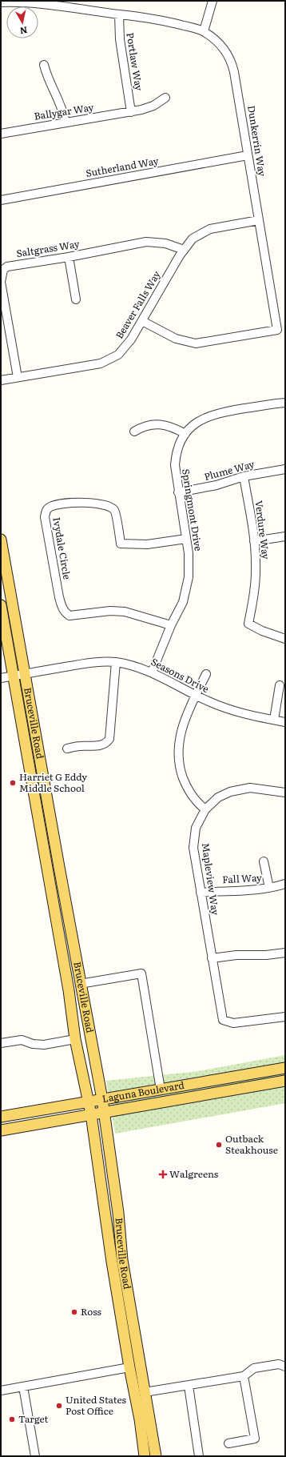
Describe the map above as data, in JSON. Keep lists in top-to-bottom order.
{
  "streets": {
    "main road": ["Bruceville Road", "Laguna Boulevard"],
    "street": [
      "Portlaw Way",
      "Ballygar Way",
      "Dunkerrin Way",
      "Sutherland Way",
      "Saltgrass Way",
      "Beaver Falls Way",
      "Plume Way",
      "Springmont Drive",
      "Verdure Way",
      "Ivydale Circle",
      "Seasons Drive",
      "Mapleview Way",
      "Fall Way"
    ]
  },
  "crossings": [
    ["Portlaw Way", "Ballygar Way"],
    ["Portlaw Way", "Dunkerrin Way"],
    ["Dunkerrin Way", "Sutherland Way"],
    ["Dunkerrin Way", "Beaver Falls Way"],
    ["Saltgrass Way", "Beaver Falls Way"],
    ["Plume Way", "Springmont Drive"],
    ["Plume Way", "Verdure Way"],
    ["Springmont Drive", "Ivydale Circle"],
    ["Springmont Drive", "Seasons Drive"],
    ["Seasons Drive", "Bruceville Road"],
    ["Bruceville Road", "Laguna Boulevard"],
    ["Mapleview Way", "Fall Way"]
  ],
  "places": {
    "other": [
      "Harriet G Eddy Middle School",
      "Outback Steakhouse",
      "Ross",
      "United States Post Office",
      "Target"
    ],
    "health": ["Walgreens"]
  },
  "north": "bottom"
}
